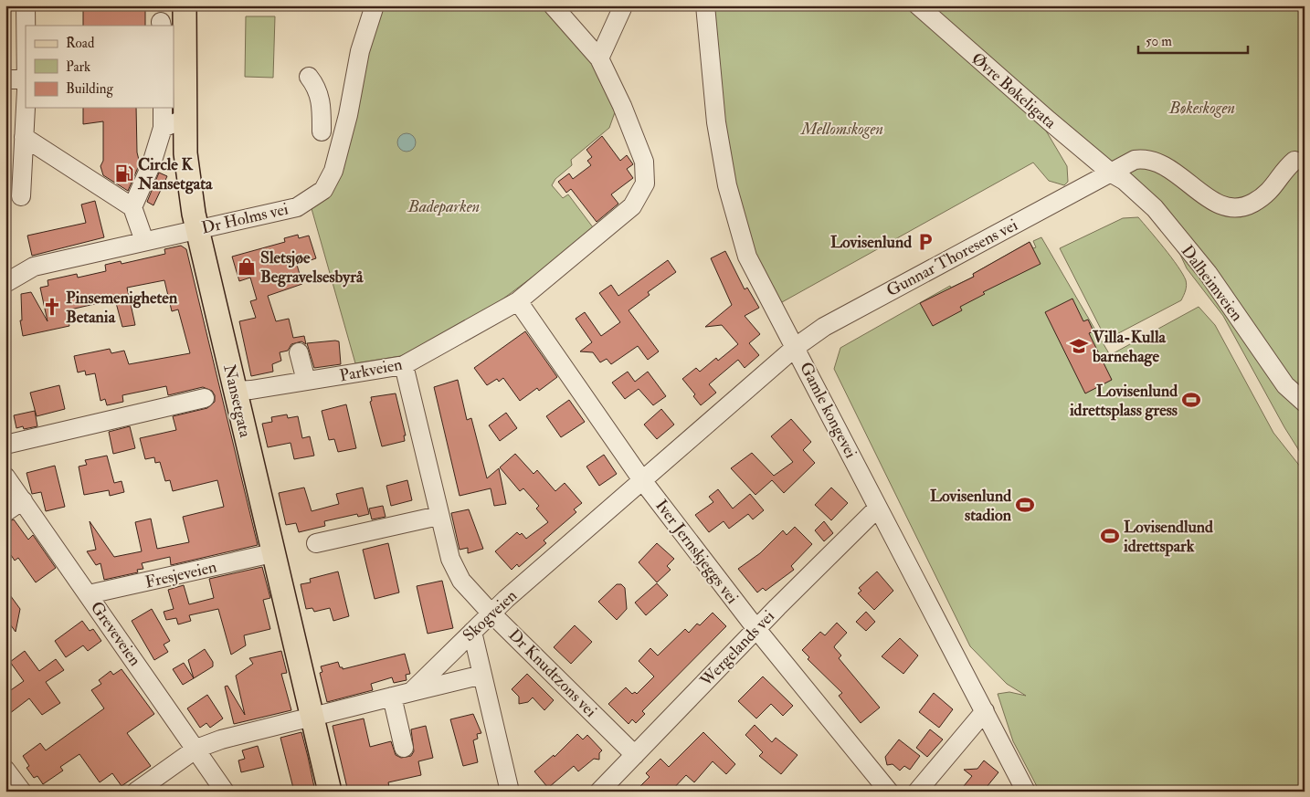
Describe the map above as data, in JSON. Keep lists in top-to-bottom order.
{
  "streets": {
    "main road": ["Nansetgata"],
    "street": [
      "Øvre Bøkeligata",
      "Dr Holms vei",
      "Gunnar Thoresens vei",
      "Dalheimveien",
      "Parkveien",
      "Gamle kongevei",
      "Iver Jernskjeggs vei",
      "Fresjeveien",
      "Skogveien",
      "Greveveien",
      "Wergelands vei",
      "Dr Knudtzons vei"
    ]
  },
  "crossings": [
    ["Øvre Bøkeligata", "Gunnar Thoresens vei"],
    ["Øvre Bøkeligata", "Dalheimveien"],
    ["Dr Holms vei", "Nansetgata"],
    ["Gunnar Thoresens vei", "Dalheimveien"],
    ["Gunnar Thoresens vei", "Gamle kongevei"],
    ["Gunnar Thoresens vei", "Skogveien"],
    ["Parkveien", "Nansetgata"],
    ["Parkveien", "Iver Jernskjeggs vei"],
    ["Parkveien", "Dr Knudtzons vei"],
    ["Nansetgata", "Fresjeveien"],
    ["Gamle kongevei", "Skogveien"],
    ["Gamle kongevei", "Wergelands vei"],
    ["Iver Jernskjeggs vei", "Skogveien"],
    ["Iver Jernskjeggs vei", "Wergelands vei"],
    ["Fresjeveien", "Greveveien"],
    ["Skogveien", "Dr Knudtzons vei"],
    ["Wergelands vei", "Dr Knudtzons vei"]
  ],
  "parks": ["Bøkeskogen", "Mellomskogen", "Badeparken"],
  "places": {
    "fuel station": ["Circle K Nansetgata"],
    "parking": ["Lovisenlund"],
    "shop": ["Sletsjøe Begravelsesbyrå"],
    "church": ["Pinsemenigheten Betania"],
    "school or university": ["Villa-Kulla barnehage"],
    "sports": ["Lovisenlund idrettsplass gress", "Lovisenlund stadion", "Lovisendlund idrettspark"]
  },
  "legend": ["Road", "Park", "Building"],
  "scale_bar": "50 m"
}
